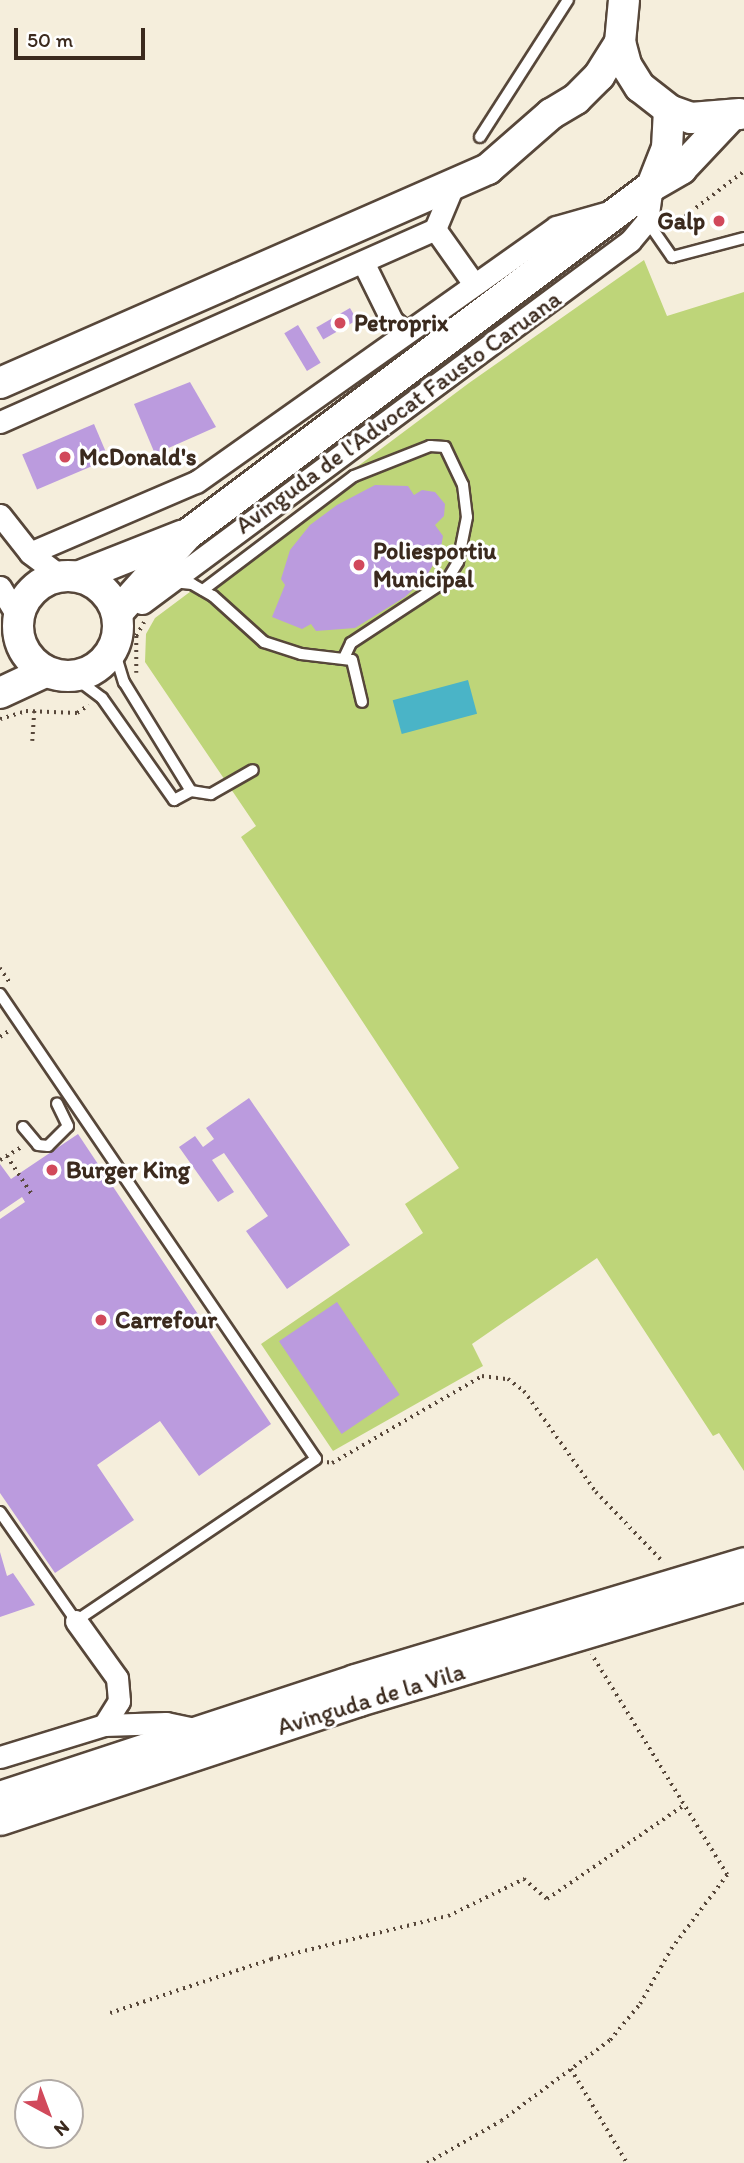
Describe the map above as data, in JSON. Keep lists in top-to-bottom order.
{
  "streets": {
    "street": ["Avinguda de l'Advocat Fausto Caruana", "Avinguda de la Vila"]
  },
  "places": [
    "Galp",
    "Petroprix",
    "McDonald's",
    "Poliesportiu Municipal",
    "Burger King",
    "Carrefour"
  ],
  "scale_bar": "50 m",
  "north": "bottom right"
}
